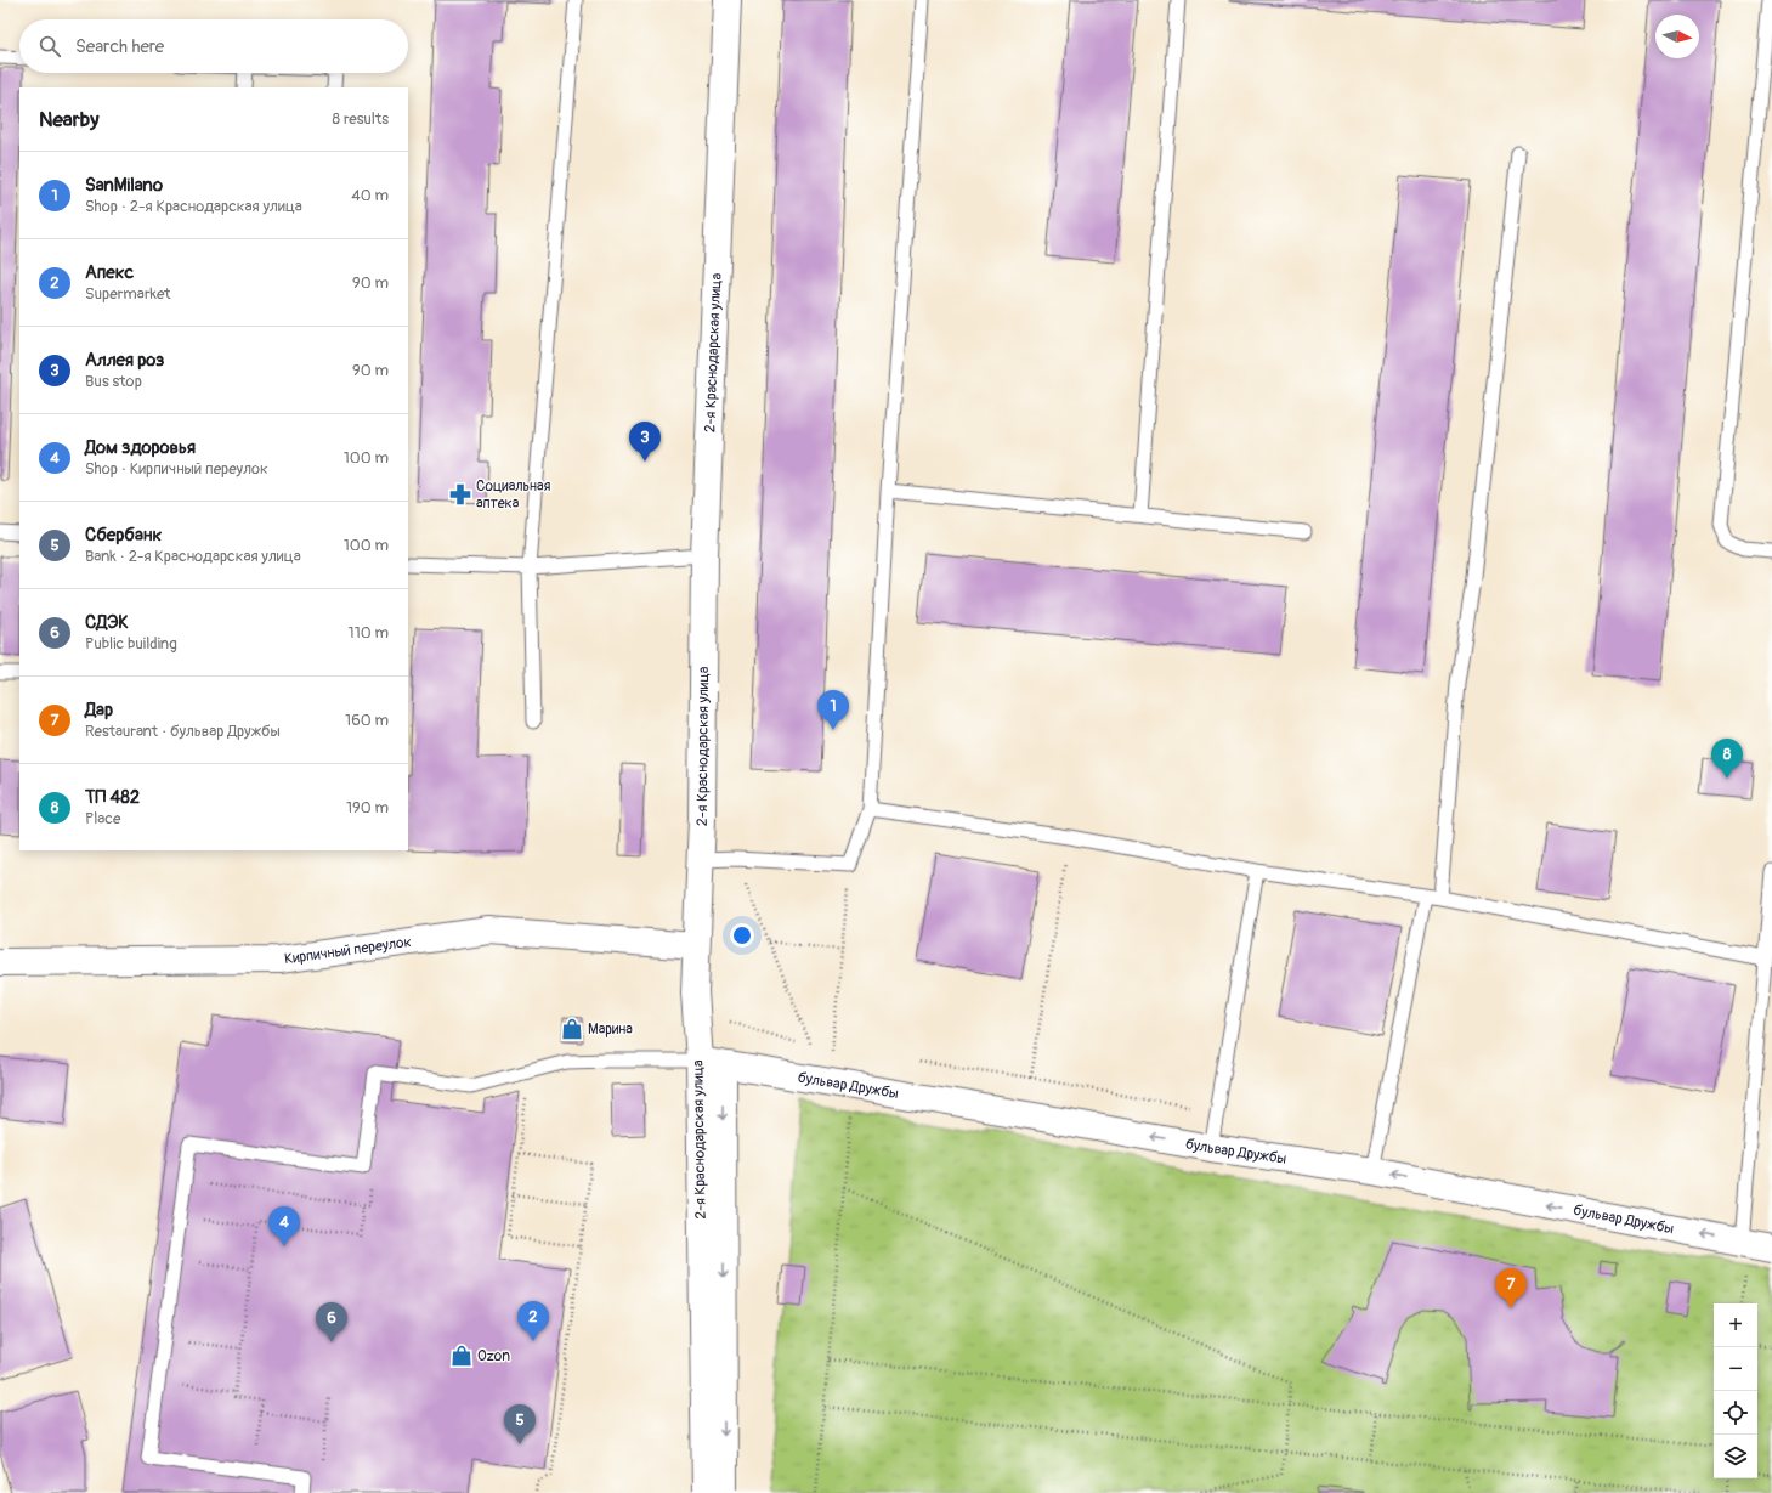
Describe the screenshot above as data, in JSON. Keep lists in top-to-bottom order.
{
  "streets": {
    "street": ["2-я Краснодарская улица", "Кирпичный переулок", "бульвар Дружбы"]
  },
  "crossings": [
    ["2-я Краснодарская улица", "Кирпичный переулок"],
    ["2-я Краснодарская улица", "бульвар Дружбы"]
  ],
  "one_way": ["бульвар Дружбы"],
  "places": {
    "pharmacy": ["Социальная аптека"],
    "shop": ["Марина", "Ozon"]
  },
  "north": "right",
  "page": {
    "search": "Search here",
    "heading": ["Nearby", "8 results"],
    "list": [
      {
        "mark": "1",
        "name": "SanMilano",
        "note": "Shop · 2-я Краснодарская улица",
        "value": "40 m"
      },
      {
        "mark": "2",
        "name": "Апекс",
        "note": "Supermarket",
        "value": "90 m"
      },
      {
        "mark": "3",
        "name": "Аллея роз",
        "note": "Bus stop",
        "value": "90 m"
      },
      {
        "mark": "4",
        "name": "Дом здоровья",
        "note": "Shop · Кирпичный переулок",
        "value": "100 m"
      },
      {
        "mark": "5",
        "name": "Сбербанк",
        "note": "Bank · 2-я Краснодарская улица",
        "value": "100 m"
      },
      {
        "mark": "6",
        "name": "СДЭК",
        "note": "Public building",
        "value": "110 m"
      },
      {
        "mark": "7",
        "name": "Дар",
        "note": "Restaurant · бульвар Дружбы",
        "value": "160 m"
      },
      {
        "mark": "8",
        "name": "ТП 482",
        "note": "Place",
        "value": "190 m"
      }
    ],
    "pins": [
      "3",
      "1",
      "8",
      "4",
      "7",
      "2",
      "6",
      "5"
    ],
    "map_buttons": ["+", "−"]
  }
}
